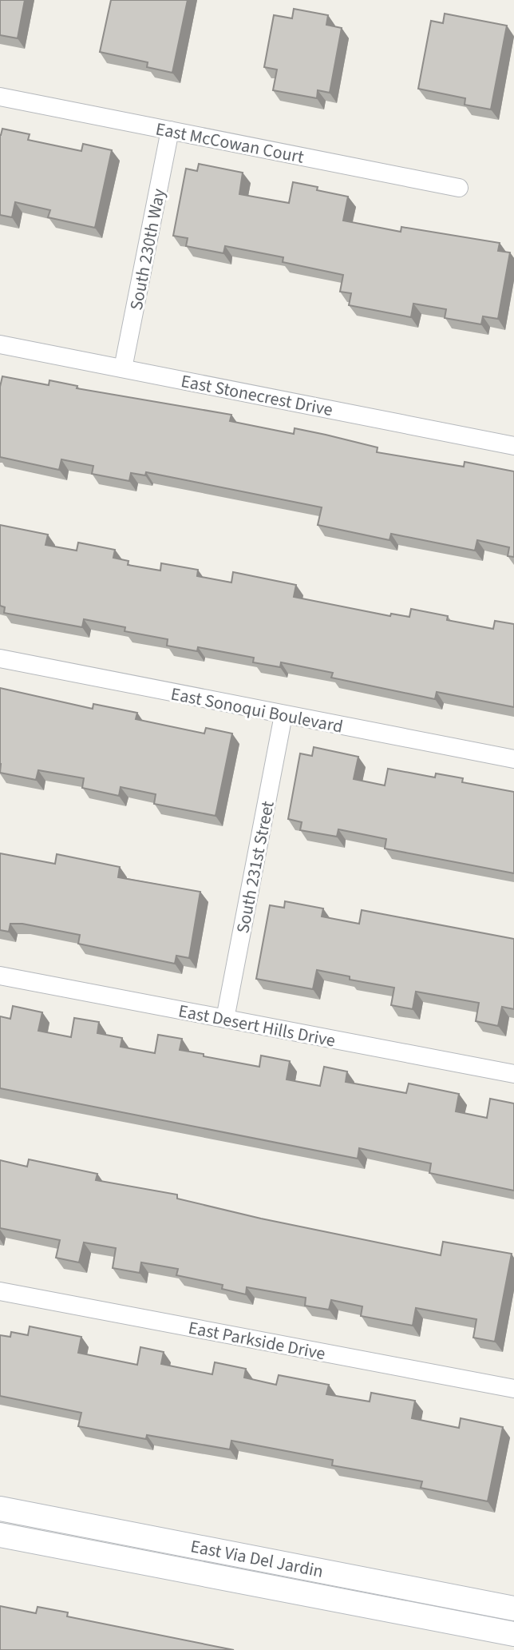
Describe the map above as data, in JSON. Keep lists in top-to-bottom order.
{
  "streets": {
    "street": [
      "East McCowan Court",
      "South 230th Way",
      "East Stonecrest Drive",
      "East Sonoqui Boulevard",
      "South 231st Street",
      "East Desert Hills Drive",
      "East Parkside Drive",
      "East Via Del Jardin"
    ]
  },
  "crossings": [
    ["East McCowan Court", "South 230th Way"],
    ["South 230th Way", "East Stonecrest Drive"],
    ["East Sonoqui Boulevard", "South 231st Street"],
    ["South 231st Street", "East Desert Hills Drive"]
  ]
}
